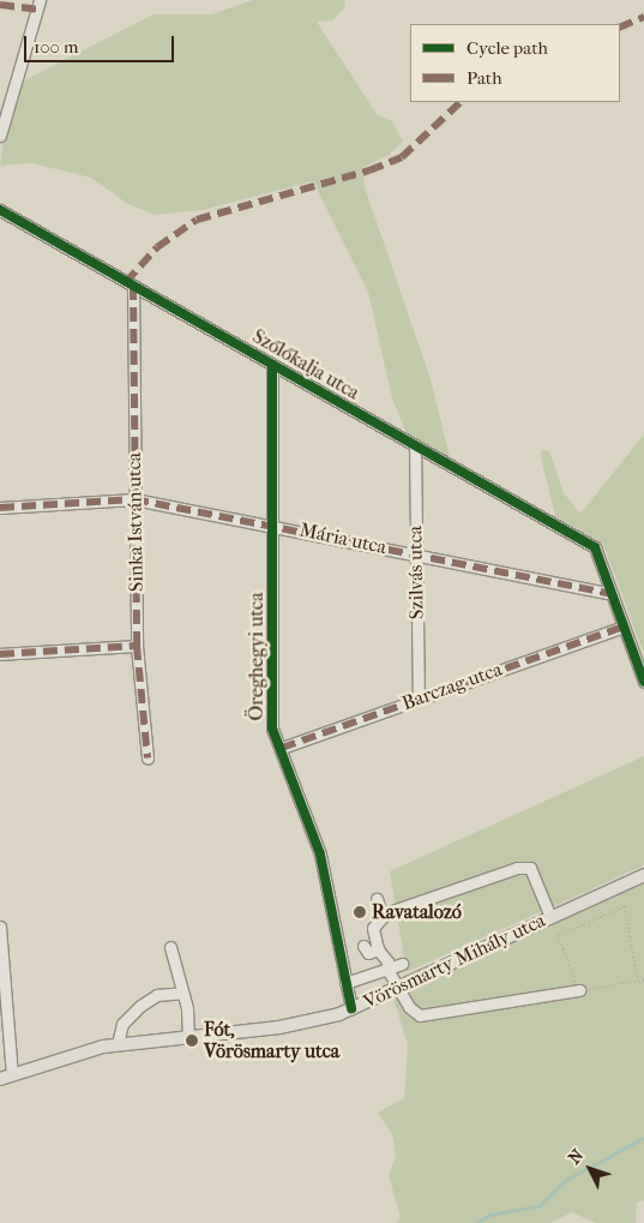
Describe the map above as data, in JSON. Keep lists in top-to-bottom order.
{
  "streets": {
    "main road": ["Vörösmarty Mihály utca"],
    "street": [
      "Szőlőkalja utca",
      "Sinka István utca",
      "Mária utca",
      "Szilvás utca",
      "Öreghegyi utca",
      "Barczag utca"
    ]
  },
  "crossings": [
    ["Szőlőkalja utca", "Sinka István utca"],
    ["Szőlőkalja utca", "Mária utca"],
    ["Szőlőkalja utca", "Szilvás utca"],
    ["Szőlőkalja utca", "Öreghegyi utca"],
    ["Sinka István utca", "Mária utca"],
    ["Mária utca", "Szilvás utca"],
    ["Mária utca", "Öreghegyi utca"],
    ["Szilvás utca", "Barczag utca"],
    ["Öreghegyi utca", "Barczag utca"],
    ["Öreghegyi utca", "Vörösmarty Mihály utca"]
  ],
  "places": ["Ravatalozó", "Fót, Vörösmarty utca"],
  "legend": ["Cycle path", "Path"],
  "scale_bar": "100 m",
  "north": "top left"
}
